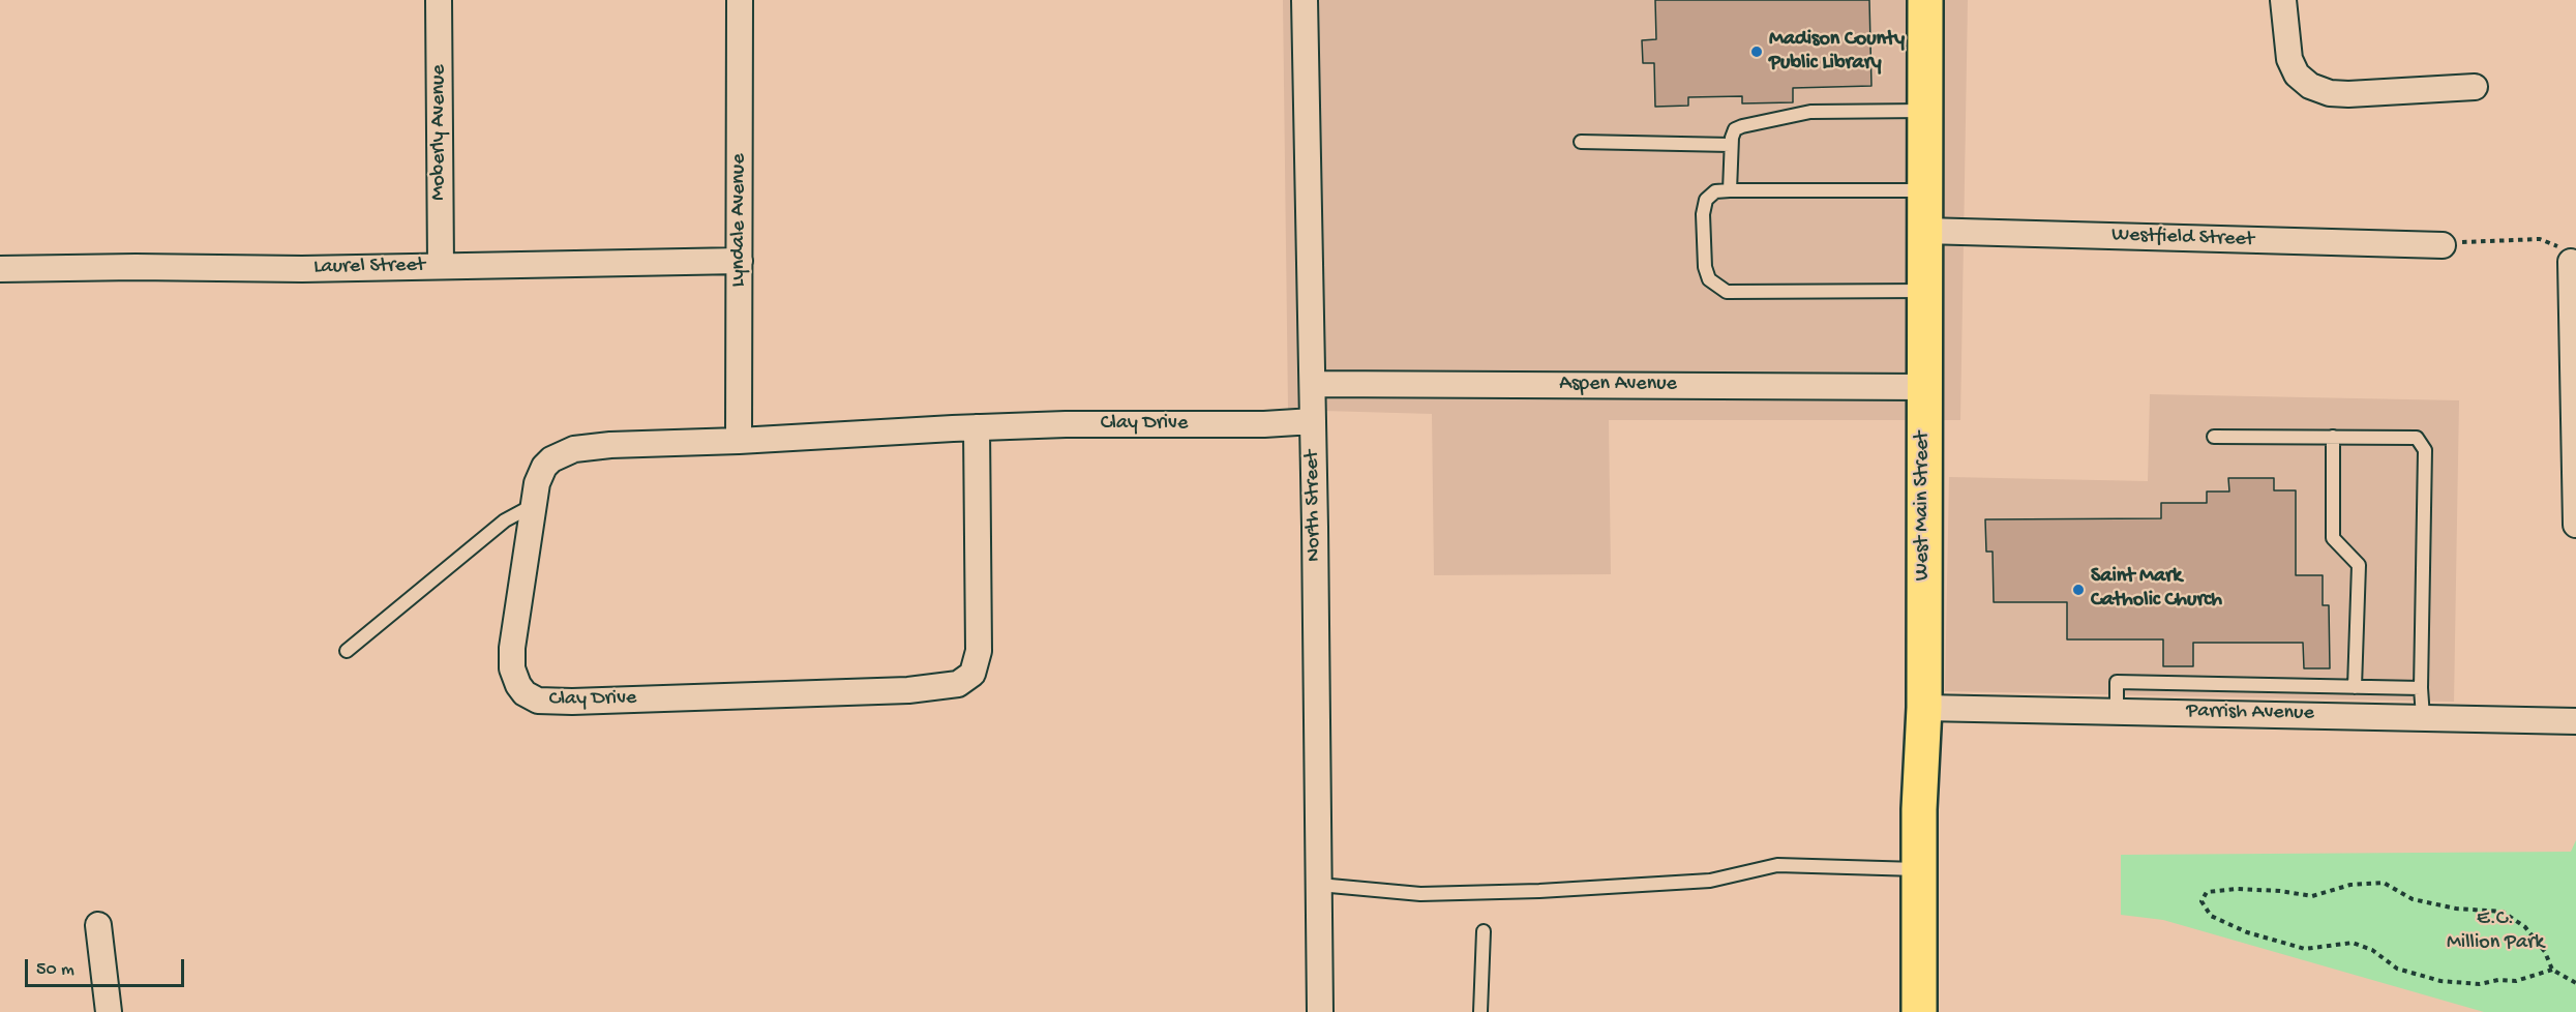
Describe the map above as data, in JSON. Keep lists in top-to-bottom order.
{
  "streets": {
    "main road": ["West Main Street"],
    "street": [
      "Moberly Avenue",
      "Lyndale Avenue",
      "Westfield Street",
      "Laurel Street",
      "Aspen Avenue",
      "Clay Drive",
      "North Street",
      "Parrish Avenue"
    ]
  },
  "crossings": [
    ["Moberly Avenue", "Laurel Street"],
    ["Lyndale Avenue", "Laurel Street"],
    ["Lyndale Avenue", "Clay Drive"],
    ["Westfield Street", "West Main Street"],
    ["Aspen Avenue", "North Street"],
    ["Aspen Avenue", "West Main Street"],
    ["Clay Drive", "North Street"],
    ["West Main Street", "Parrish Avenue"]
  ],
  "parks": ["E.C. Million Park"],
  "places": ["Madison County Public Library", "Saint Mark Catholic Church"],
  "scale_bar": "50 m"
}
